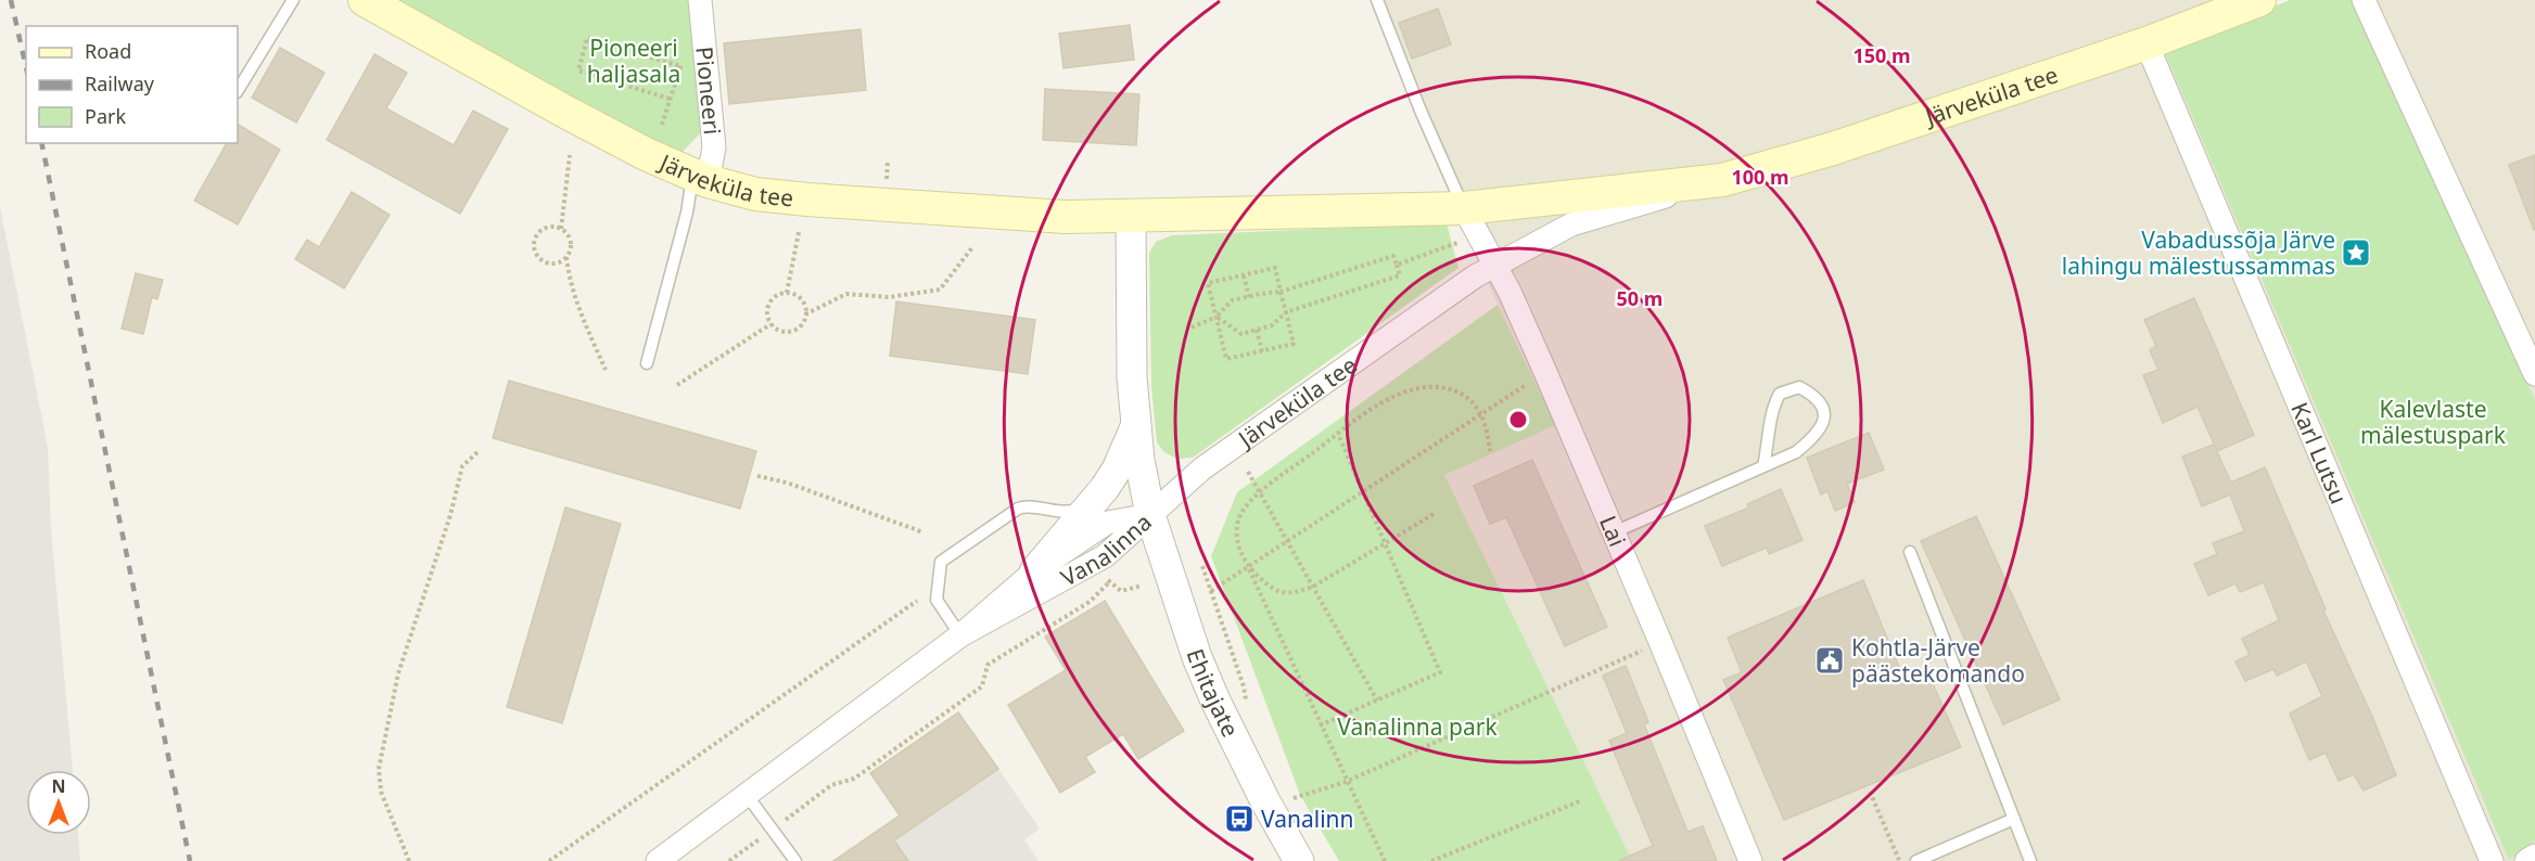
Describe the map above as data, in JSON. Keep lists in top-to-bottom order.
{
  "streets": {
    "main road": ["Järveküla tee"],
    "street": [
      "Pioneeri",
      "Karl Lutsu",
      "Lai",
      "Vanalinna",
      "Ehitajate"
    ]
  },
  "crossings": [
    ["Pioneeri", "Järveküla tee"],
    ["Järveküla tee", "Karl Lutsu"],
    ["Järveküla tee", "Lai"],
    ["Järveküla tee", "Vanalinna"],
    ["Järveküla tee", "Ehitajate"],
    ["Vanalinna", "Ehitajate"]
  ],
  "parks": ["Pioneeri haljasala", "Kalevlaste mälestuspark", "Vanalinna park"],
  "places": {
    "place": ["Vabadussõja Järve lahingu mälestussammas"],
    "public building": ["Kohtla-Järve päästekomando"],
    "bus stop": ["Vanalinn"]
  },
  "legend": ["Road", "Railway", "Park"],
  "north": "top",
  "rings": ["150 m", "100 m", "50 m"]
}
